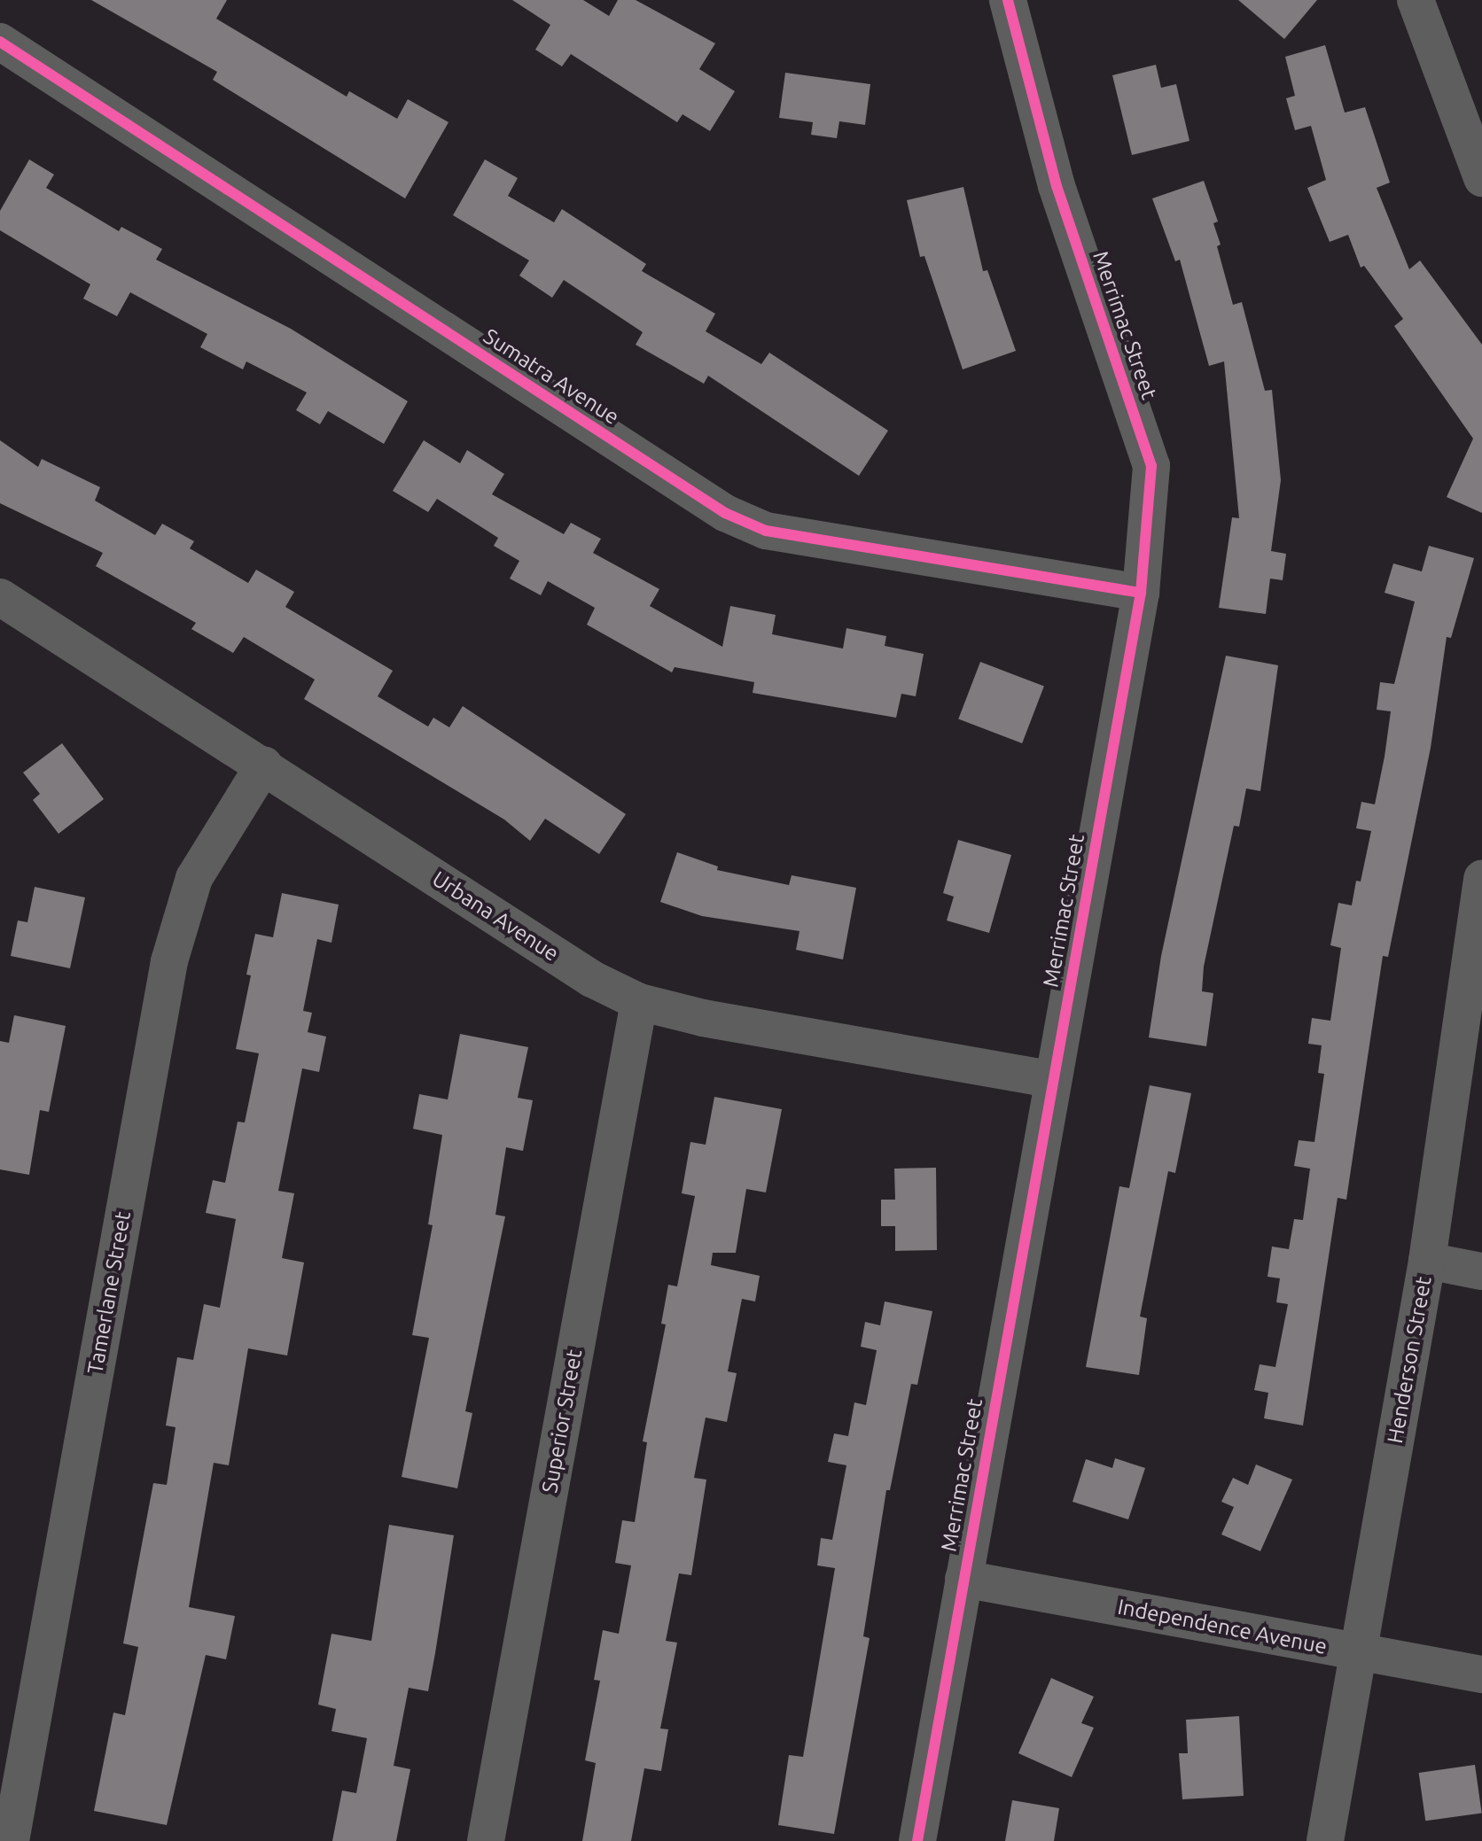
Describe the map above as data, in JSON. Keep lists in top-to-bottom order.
{
  "streets": {
    "street": [
      "Merrimac Street",
      "Sumatra Avenue",
      "Urbana Avenue",
      "Tamerlane Street",
      "Henderson Street",
      "Superior Street",
      "Independence Avenue"
    ]
  },
  "crossings": [
    ["Merrimac Street", "Sumatra Avenue"],
    ["Merrimac Street", "Urbana Avenue"],
    ["Merrimac Street", "Independence Avenue"],
    ["Urbana Avenue", "Tamerlane Street"],
    ["Urbana Avenue", "Superior Street"],
    ["Henderson Street", "Independence Avenue"]
  ]
}
